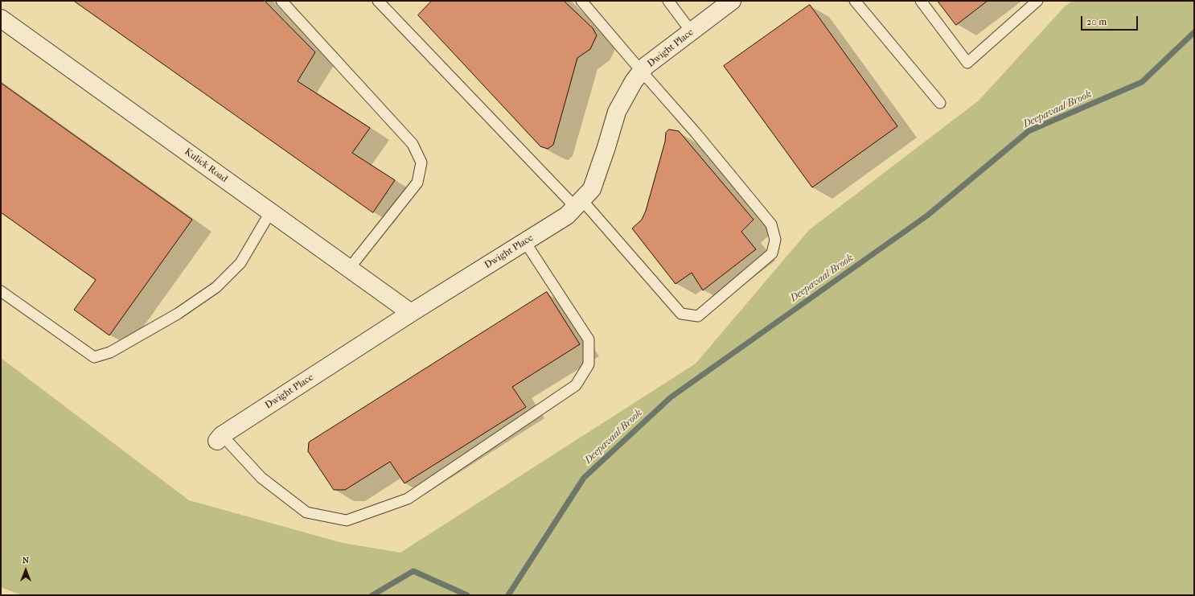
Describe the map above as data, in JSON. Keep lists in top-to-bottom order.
{
  "streets": {
    "street": ["Dwight Place", "Kulick Road"]
  },
  "crossings": [
    ["Dwight Place", "Kulick Road"]
  ],
  "water": ["Deepavaal Brook"],
  "scale_bar": "20 m",
  "north": "top"
}
